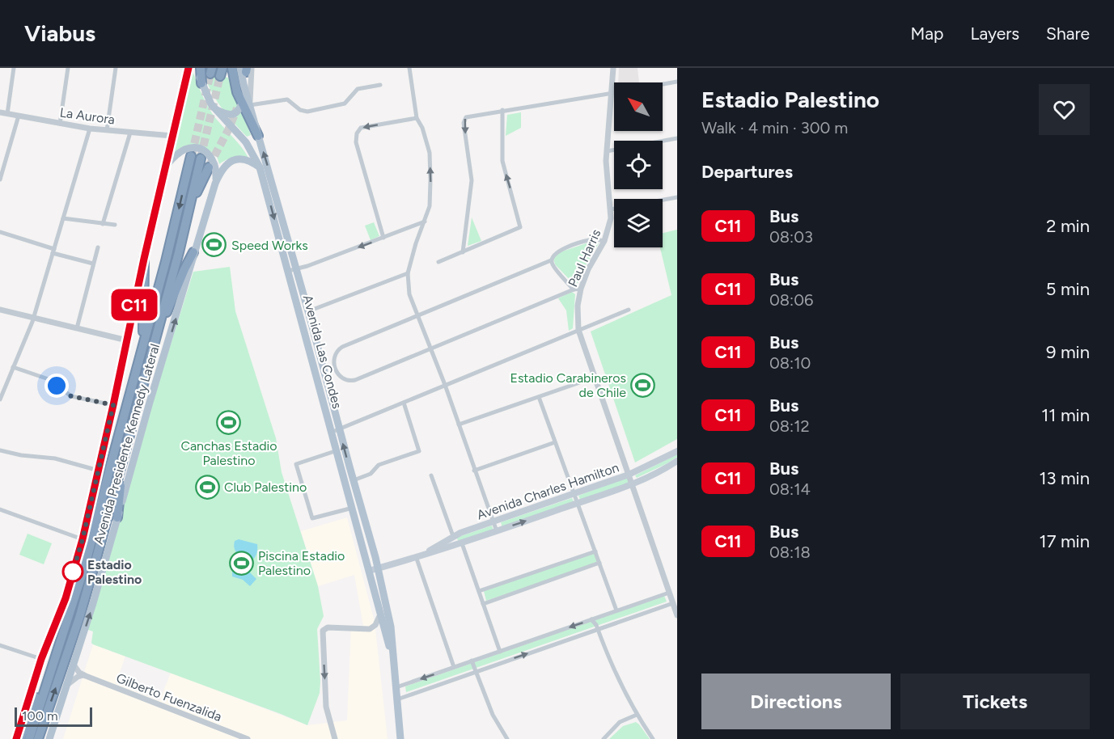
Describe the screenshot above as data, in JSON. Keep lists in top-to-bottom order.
{
  "streets": {
    "main road": ["Avenida Las Condes", "Avenida Presidente Kennedy Lateral", "Avenida Charles Hamilton"],
    "street": ["La Aurora", "Paul Harris", "Gilberto Fuenzalida"]
  },
  "crossings": [
    ["La Aurora", "Avenida Presidente Kennedy Lateral"],
    ["Paul Harris", "Avenida Charles Hamilton"],
    ["Avenida Las Condes", "Avenida Charles Hamilton"],
    ["Avenida Presidente Kennedy Lateral", "Gilberto Fuenzalida"]
  ],
  "places": {
    "sports": [
      "Speed Works",
      "Estadio Carabineros de Chile",
      "Canchas Estadio Palestino",
      "Club Palestino",
      "Piscina Estadio Palestino"
    ],
    "other": ["Estadio Palestino"]
  },
  "lines": ["bus line C11"],
  "scale_bar": "100 m",
  "north": "top left",
  "page": {
    "header": "Viabus",
    "nav": ["Map", "Layers", "Share"],
    "on_map": "C11",
    "heading": [
      ["Estadio Palestino", "Walk · 4 min · 300 m"],
      "Departures"
    ],
    "list": [
      {
        "mark": "C11",
        "name": "Bus",
        "note": "08:03",
        "value": "2 min"
      },
      {
        "mark": "C11",
        "name": "Bus",
        "note": "08:06",
        "value": "5 min"
      },
      {
        "mark": "C11",
        "name": "Bus",
        "note": "08:10",
        "value": "9 min"
      },
      {
        "mark": "C11",
        "name": "Bus",
        "note": "08:12",
        "value": "11 min"
      },
      {
        "mark": "C11",
        "name": "Bus",
        "note": "08:14",
        "value": "13 min"
      },
      {
        "mark": "C11",
        "name": "Bus",
        "note": "08:18",
        "value": "17 min"
      }
    ],
    "buttons": ["Directions", "Tickets"],
    "scale": "100 m"
  }
}
